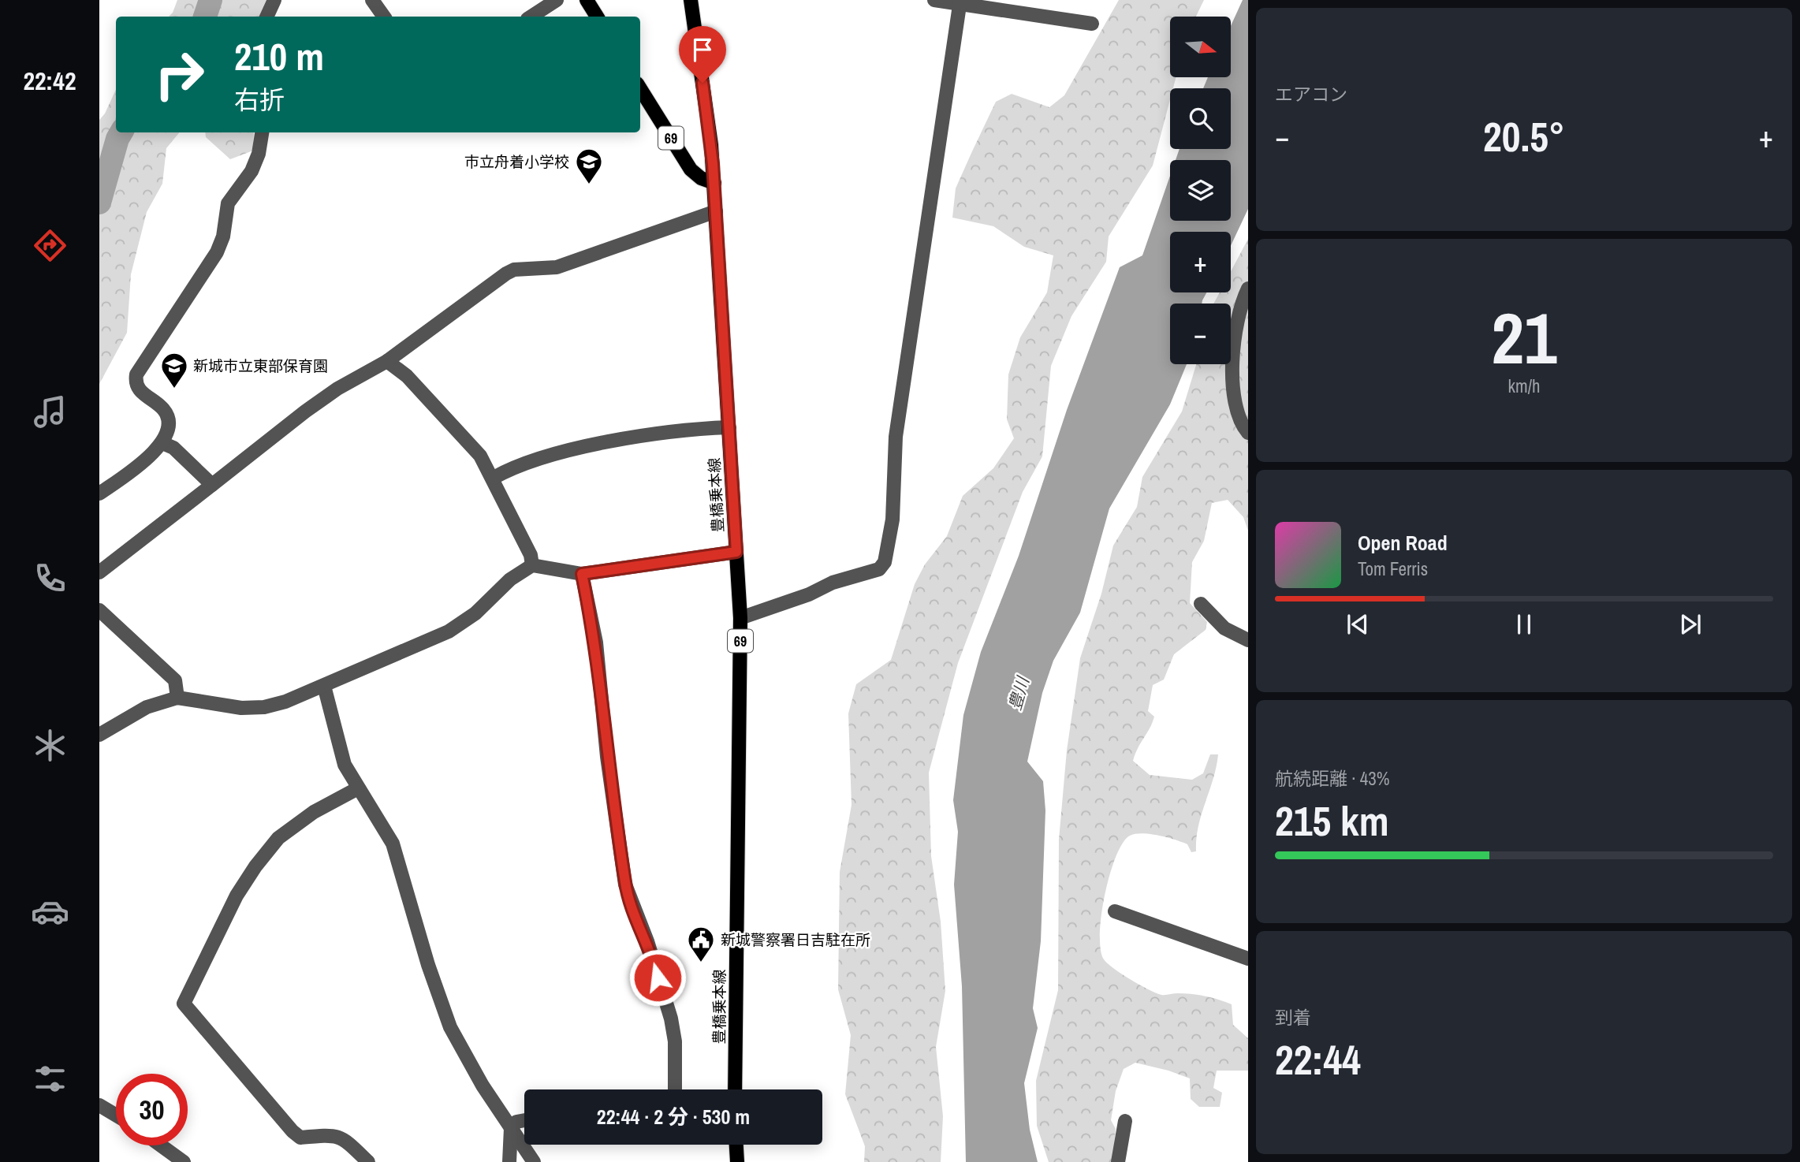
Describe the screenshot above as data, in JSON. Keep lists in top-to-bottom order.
{
  "streets": {
    "main road": ["69", "豊橋乗本線"]
  },
  "crossings": [
    ["69", "豊橋乗本線"]
  ],
  "water": ["豊川"],
  "places": {
    "school or university": ["市立舟着小学校", "新城市立東部保育園"],
    "public building": ["新城警察署日吉駐在所"]
  },
  "north": "right",
  "page": {
    "tabs": "22:42",
    "tile": [
      "エアコン",
      ["21", "km/h"],
      ["航続距離 · 43%", "215 km"],
      ["到着", "22:44"]
    ],
    "map_buttons": ["+", "−"],
    "turn": ["210 m", "右折"],
    "heat": ["−", "20.5°", "+"],
    "song": ["Open Road", "Tom Ferris"],
    "limit": "30",
    "trip": "22:44 · 2 分 · 530 m"
  }
}
